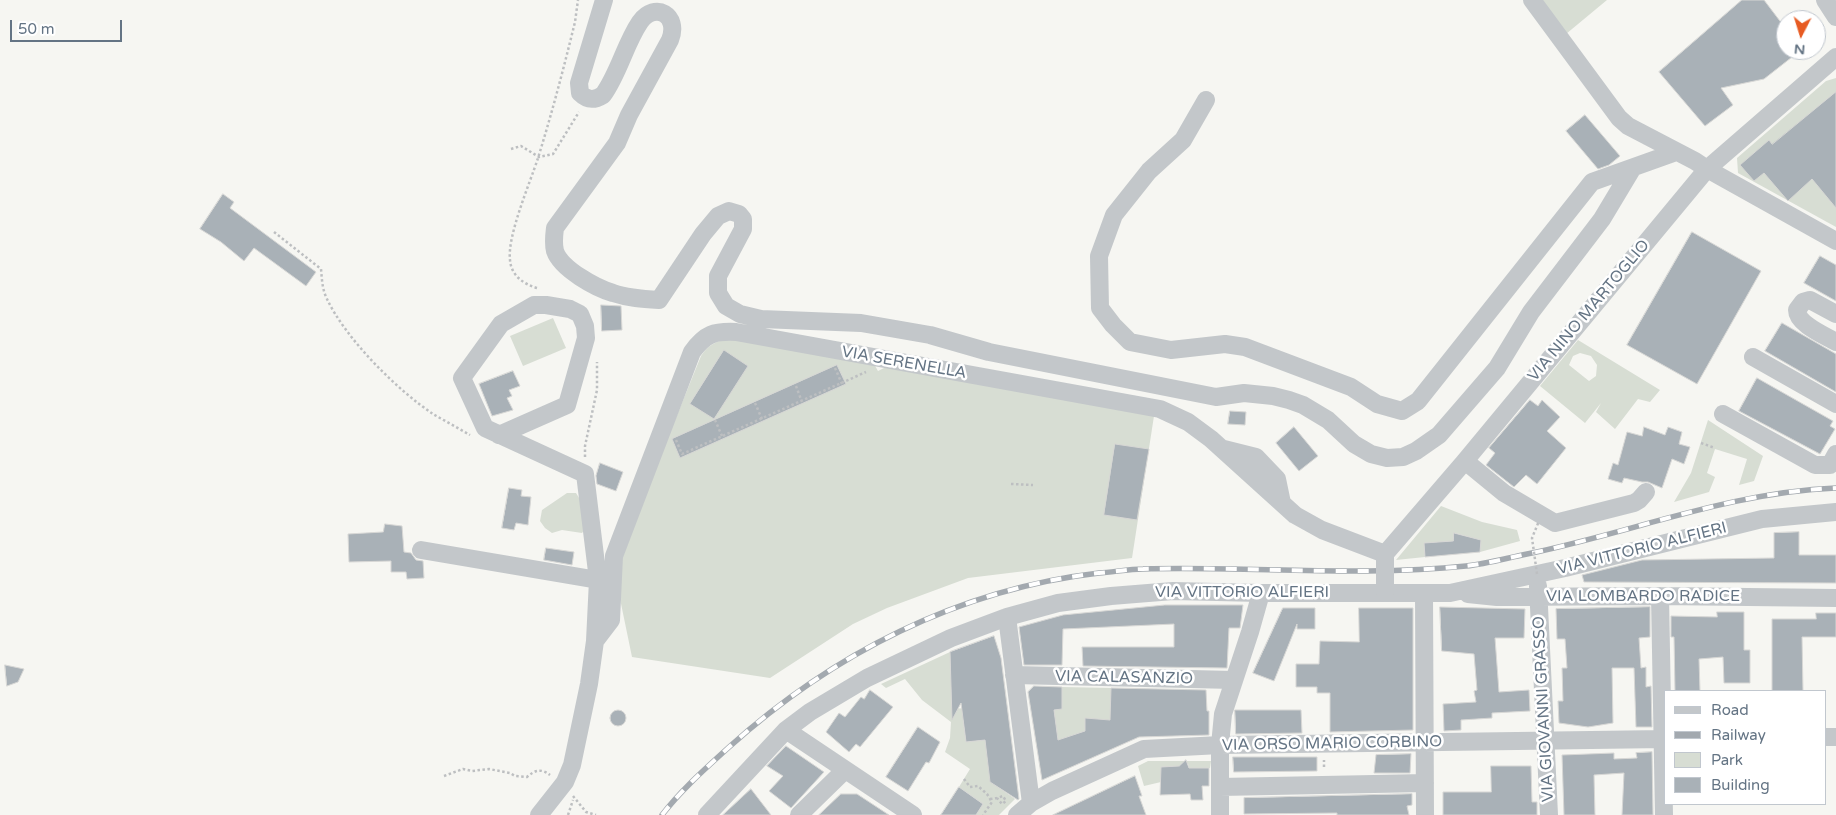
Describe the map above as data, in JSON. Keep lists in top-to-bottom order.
{
  "streets": {
    "street": [
      "VIA NINO MARTOGLIO",
      "VIA SERENELLA",
      "VIA VITTORIO ALFIERI",
      "VIA LOMBARDO RADICE",
      "VIA CALASANZIO",
      "VIA GIOVANNI GRASSO",
      "VIA ORSO MARIO CORBINO"
    ]
  },
  "crossings": [
    ["VIA NINO MARTOGLIO", "VIA SERENELLA"],
    ["VIA VITTORIO ALFIERI", "VIA LOMBARDO RADICE"],
    ["VIA VITTORIO ALFIERI", "VIA GIOVANNI GRASSO"],
    ["VIA LOMBARDO RADICE", "VIA GIOVANNI GRASSO"],
    ["VIA GIOVANNI GRASSO", "VIA ORSO MARIO CORBINO"]
  ],
  "legend": [
    "Road",
    "Railway",
    "Park",
    "Building"
  ],
  "scale_bar": "50 m",
  "north": "bottom"
}
